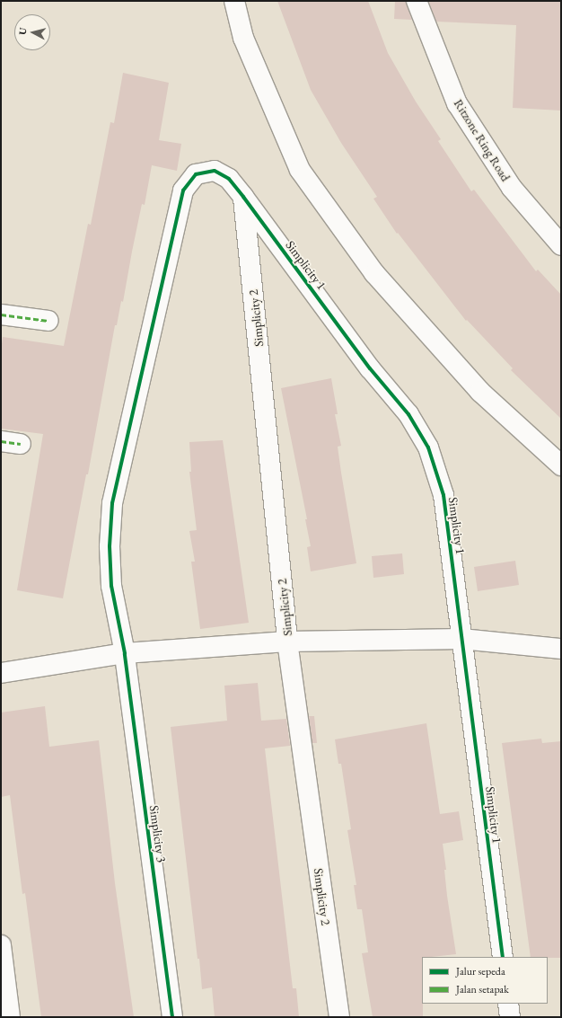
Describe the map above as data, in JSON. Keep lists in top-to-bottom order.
{
  "streets": {
    "street": [
      "Ritzone Ring Road",
      "Simplicity 1",
      "Simplicity 2",
      "Simplicity 3"
    ]
  },
  "crossings": [
    ["Simplicity 1", "Simplicity 2"],
    ["Simplicity 1", "Simplicity 3"]
  ],
  "legend": ["Jalur sepeda", "Jalan setapak"],
  "north": "left"
}
